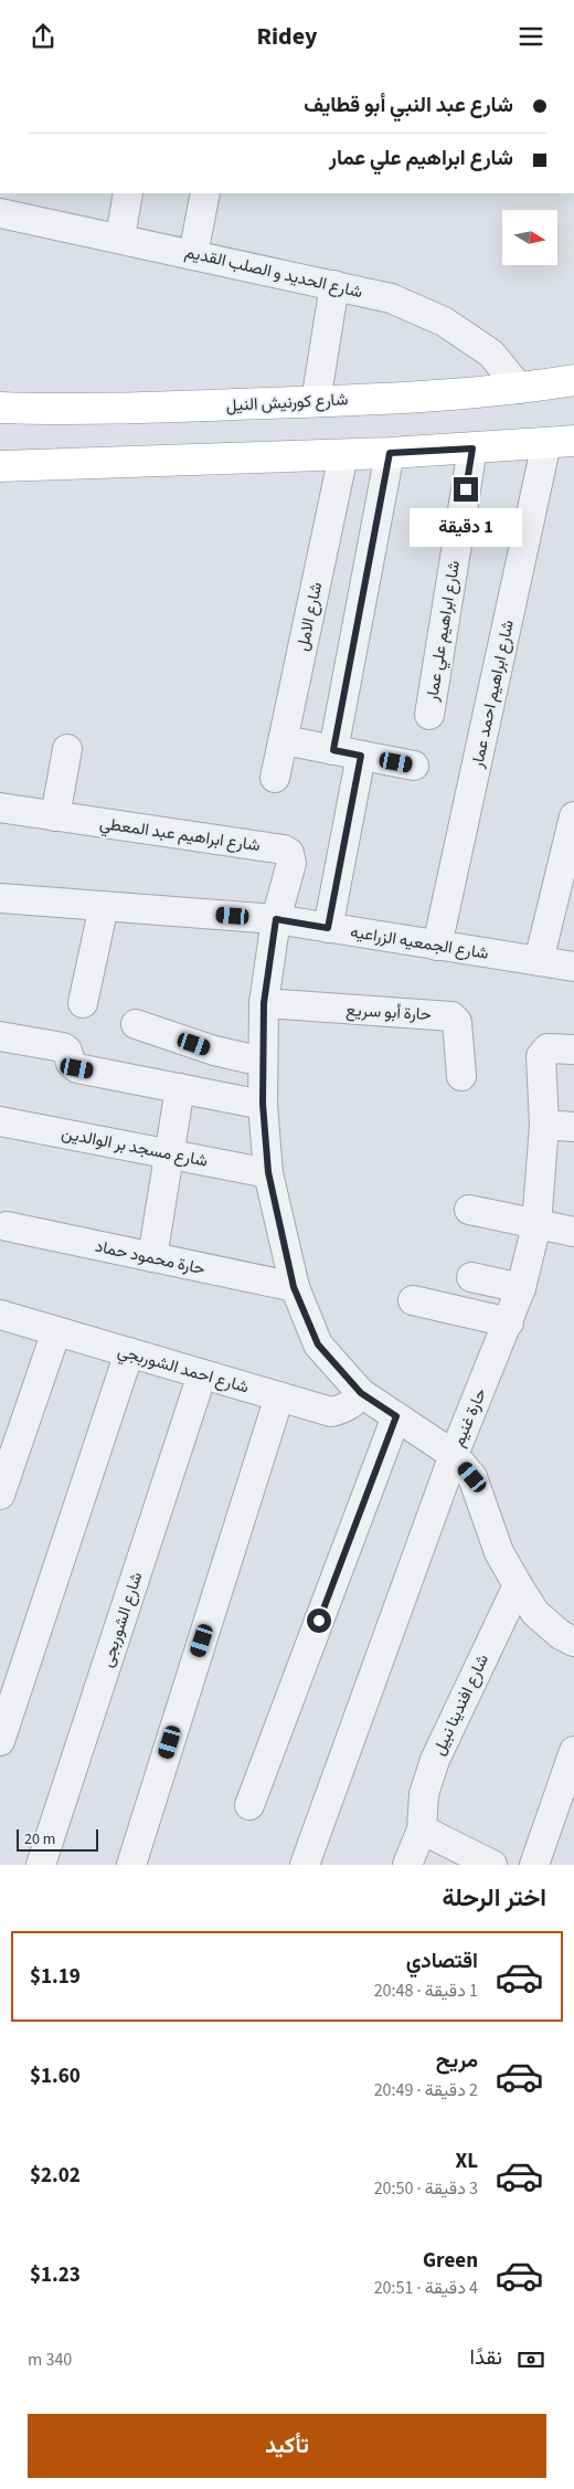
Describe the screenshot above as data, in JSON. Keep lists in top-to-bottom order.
{
  "streets": {
    "highway": ["شارع كورنيش النيل"],
    "street": [
      "شارع الحديد و الصلب القديم",
      "شارع الامل",
      "شارع ابراهيم علي عمار",
      "شارع ابراهيم احمد عمار",
      "شارع ابراهيم عبد المعطي",
      "شارع الجمعيه الزراعيه",
      "حارة أبو سريع",
      "شارع مسجد بر الوالدين",
      "حارة محمود حماد",
      "شارع احمد الشوربجي",
      "حارة غنيم",
      "شارع الشوربجى",
      "شارع افندينا نبيل"
    ]
  },
  "crossings": [
    ["شارع الحديد و الصلب القديم", "شارع كورنيش النيل"],
    ["شارع ابراهيم احمد عمار", "شارع الجمعيه الزراعيه"],
    ["شارع ابراهيم عبد المعطي", "شارع الجمعيه الزراعيه"],
    ["شارع احمد الشوربجي", "شارع الشوربجى"]
  ],
  "scale_bar": "20 m",
  "north": "right",
  "page": {
    "header": "Ridey",
    "banner": ["شارع عبد النبي أبو قطايف", "شارع ابراهيم علي عمار"],
    "bubble": "1 دقيقة",
    "scale": "20 m",
    "heading": "اختر الرحلة",
    "list": [
      {
        "name": "اقتصادي",
        "note": "1 دقيقة · 20:48",
        "value": "$1.19"
      },
      {
        "name": "مريح",
        "note": "2 دقيقة · 20:49",
        "value": "$1.60"
      },
      {
        "name": "XL",
        "note": "3 دقيقة · 20:50",
        "value": "$2.02"
      },
      {
        "name": "Green",
        "note": "4 دقيقة · 20:51",
        "value": "$1.23"
      }
    ],
    "pay": ["نقدًا", "340 m"],
    "buttons": "تأكيد"
  }
}
